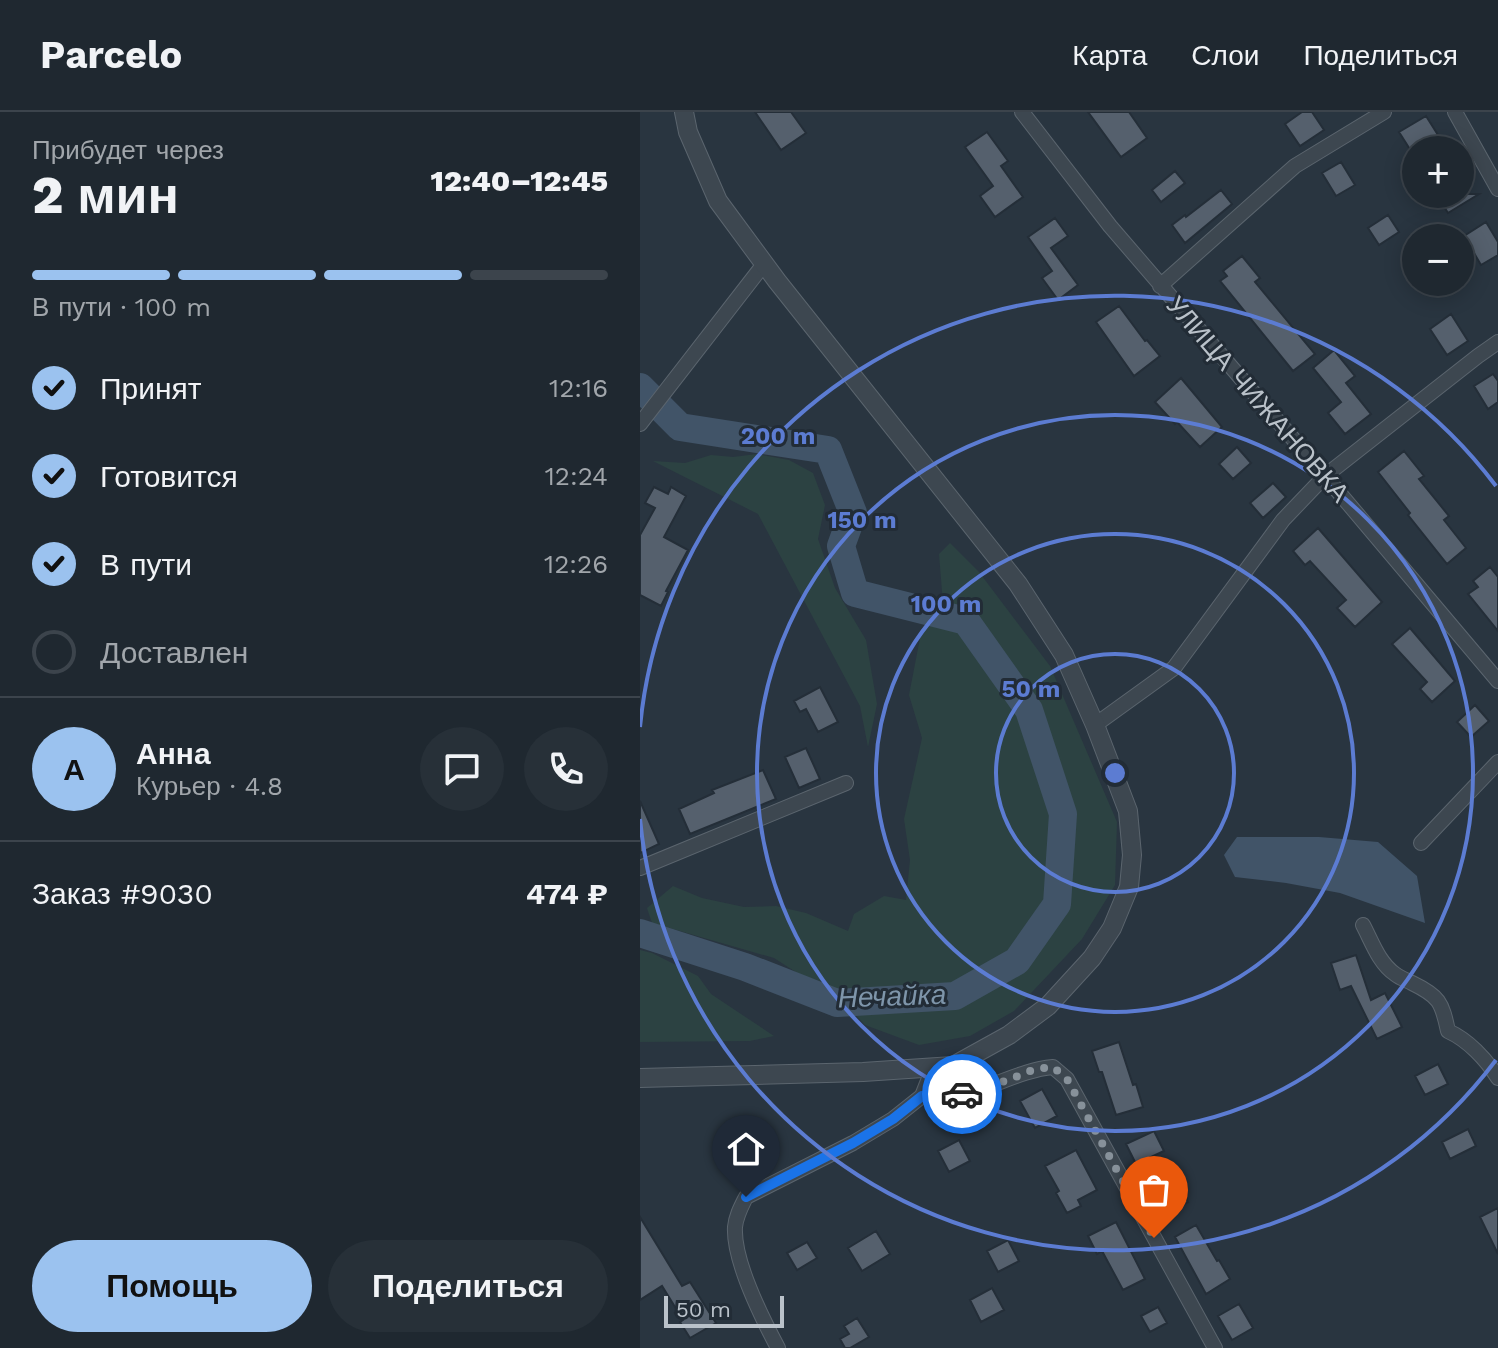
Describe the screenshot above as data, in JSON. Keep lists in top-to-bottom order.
{
  "streets": {
    "street": ["УЛИЦА ЧИЖАНОВКА"]
  },
  "water": ["Нечайка"],
  "scale_bar": "50 m",
  "page": {
    "header": "Parcelo",
    "nav": ["Карта", "Слои", "Поделиться"],
    "heading": ["2 мин", "Прибудет через", "12:40–12:45"],
    "panel": [
      "Анна",
      "Курьер · 4.8",
      "Заказ #9030",
      "474 ₽"
    ],
    "map_buttons": ["+", "−"],
    "bar": "В пути · 100 m",
    "list": [
      ["Принят", "12:16"],
      ["Готовится", "12:24"],
      ["В пути", "12:26"],
      "Доставлен"
    ],
    "round": "А",
    "buttons": ["Помощь", "Поделиться"],
    "scale": "50 m"
  },
  "rings": [
    "200 m",
    "150 m",
    "100 m",
    "50 m"
  ]
}
